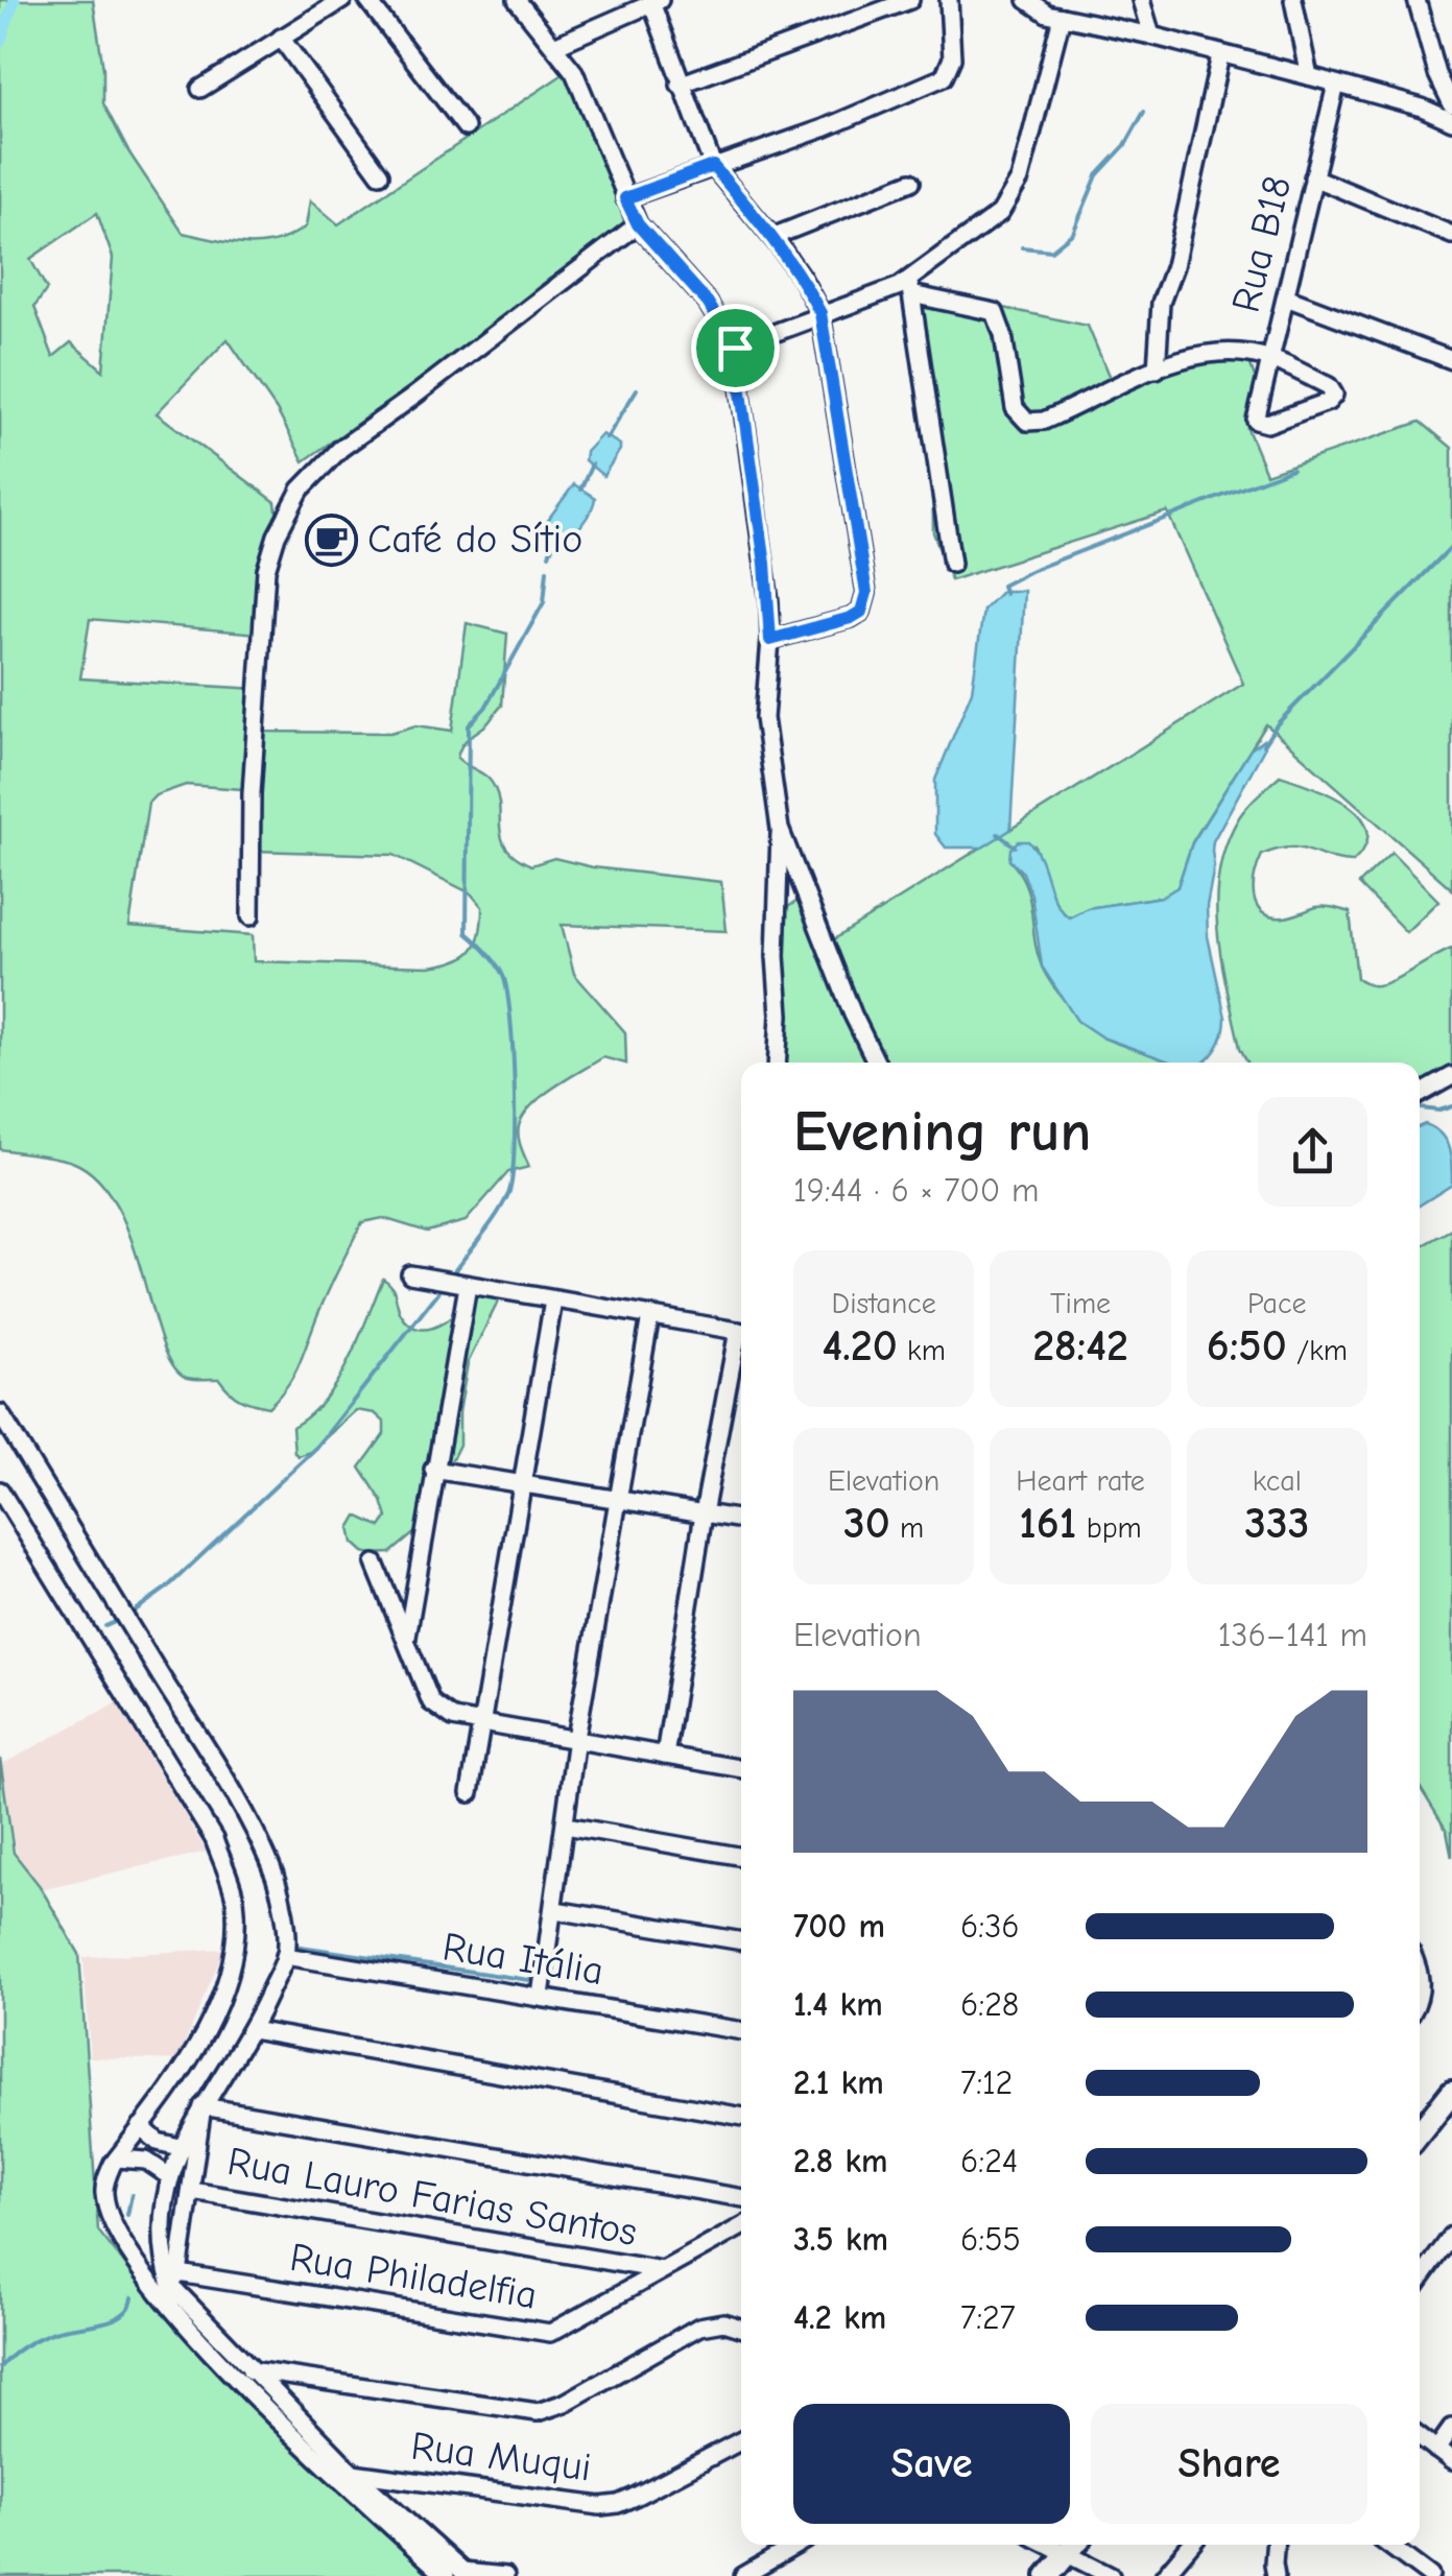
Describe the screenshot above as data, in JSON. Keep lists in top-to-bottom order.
{
  "streets": {
    "street": [
      "Rua B18",
      "Rua Itália",
      "Rua Lauro Farias Santos",
      "Rua Philadelfia",
      "Rua Muqui"
    ]
  },
  "crossings": [
    ["Rua Lauro Farias Santos", "Rua Philadelfia"]
  ],
  "places": {
    "cafe": ["Café do Sítio"]
  },
  "page": {
    "heading": ["Evening run", "19:44 · 6 × 700 m"],
    "stats": [
      ["Distance", "4.20 km"],
      ["Time", "28:42"],
      ["Pace", "6:50 /km"],
      ["Elevation", "30 m"],
      ["Heart rate", "161 bpm"],
      ["kcal", "333"]
    ],
    "chart": ["Elevation", "136–141 m"],
    "list": [
      {
        "name": "700 m",
        "note": "6:36"
      },
      {
        "name": "1.4 km",
        "note": "6:28"
      },
      {
        "name": "2.1 km",
        "note": "7:12"
      },
      {
        "name": "2.8 km",
        "note": "6:24"
      },
      {
        "name": "3.5 km",
        "note": "6:55"
      },
      {
        "name": "4.2 km",
        "note": "7:27"
      }
    ],
    "buttons": ["Save", "Share"]
  }
}
